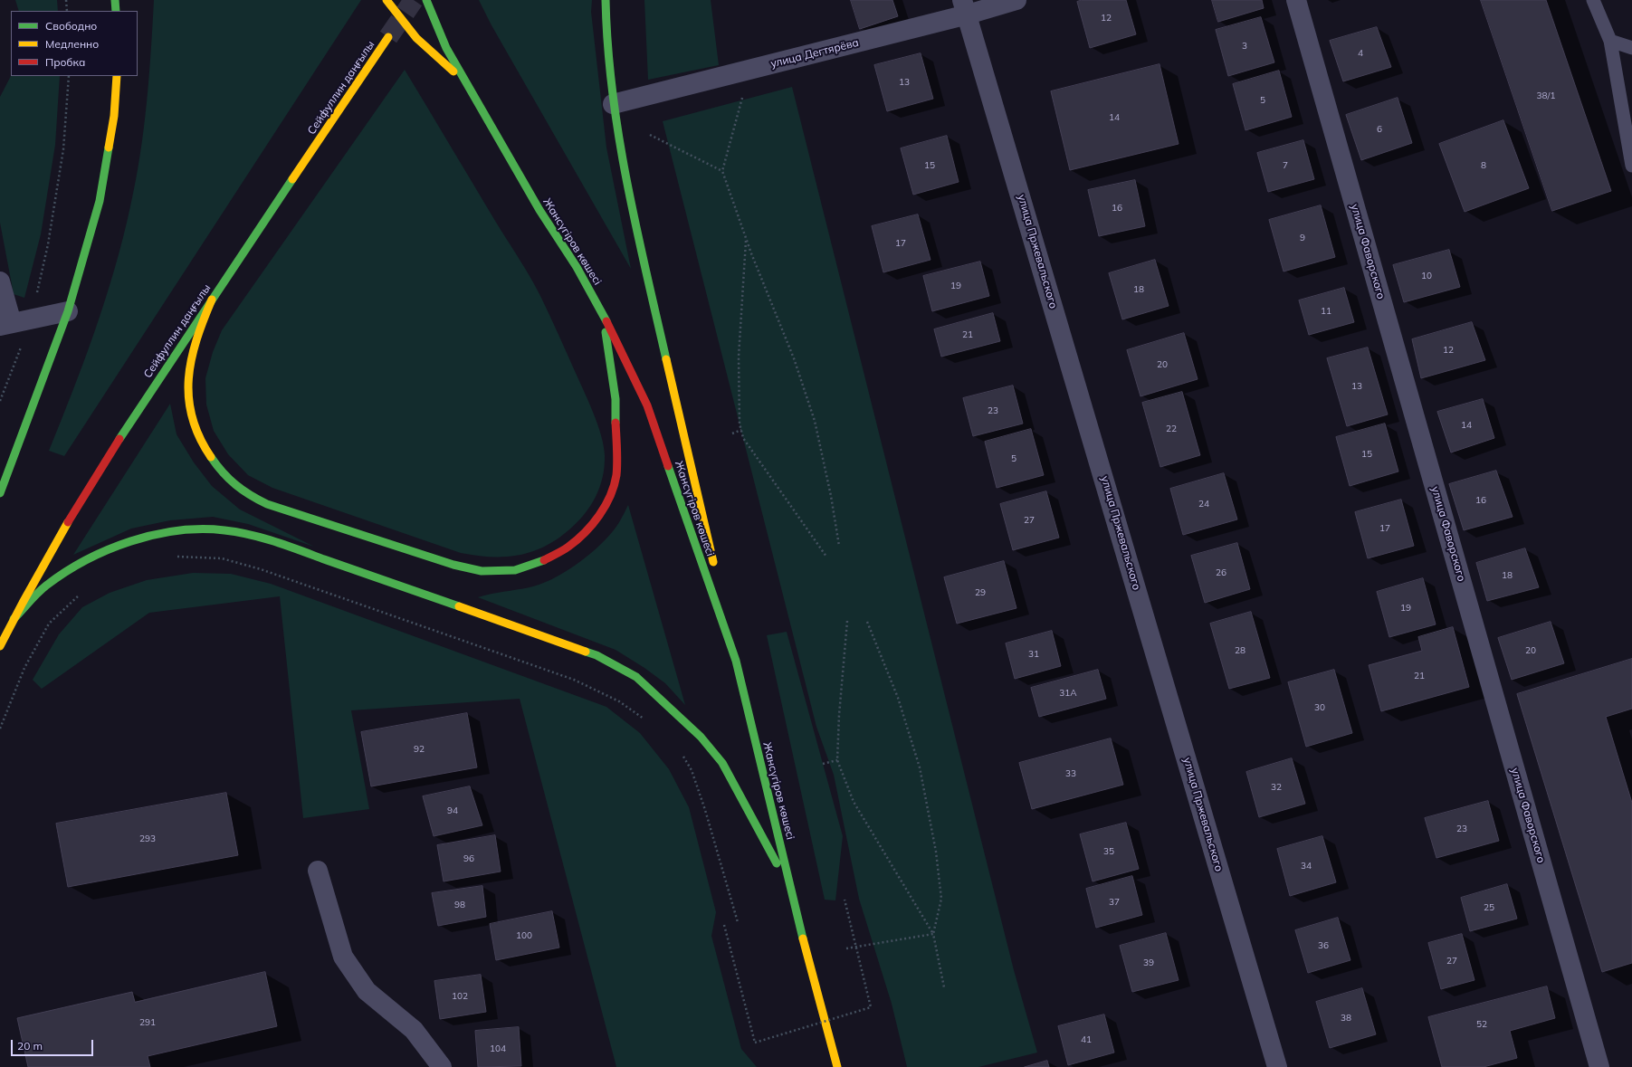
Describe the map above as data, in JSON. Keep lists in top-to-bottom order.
{
  "streets": {
    "main road": ["Сейфуллин даңғылы", "Жансүгіров көшесі"],
    "street": ["улица Дегтярёва", "улица Пржевальского", "улица Фаворского"]
  },
  "crossings": [
    ["улица Дегтярёва", "улица Пржевальского"]
  ],
  "house_numbers": [
    "12",
    "3",
    "4",
    "13",
    "38/1",
    "5",
    "14",
    "6",
    "15",
    "7",
    "8",
    "16",
    "9",
    "17",
    "10",
    "19",
    "18",
    "11",
    "21",
    "12",
    "20",
    "13",
    "23",
    "14",
    "22",
    "15",
    "5",
    "16",
    "24",
    "27",
    "17",
    "26",
    "18",
    "29",
    "19",
    "28",
    "20",
    "31",
    "21",
    "31А",
    "30",
    "92",
    "33",
    "32",
    "94",
    "23",
    "293",
    "35",
    "96",
    "34",
    "37",
    "98",
    "25",
    "100",
    "36",
    "27",
    "39",
    "102",
    "38",
    "291",
    "52",
    "41",
    "104"
  ],
  "legend": ["Свободно", "Медленно", "Пробка"],
  "scale_bar": "20 m"
}
